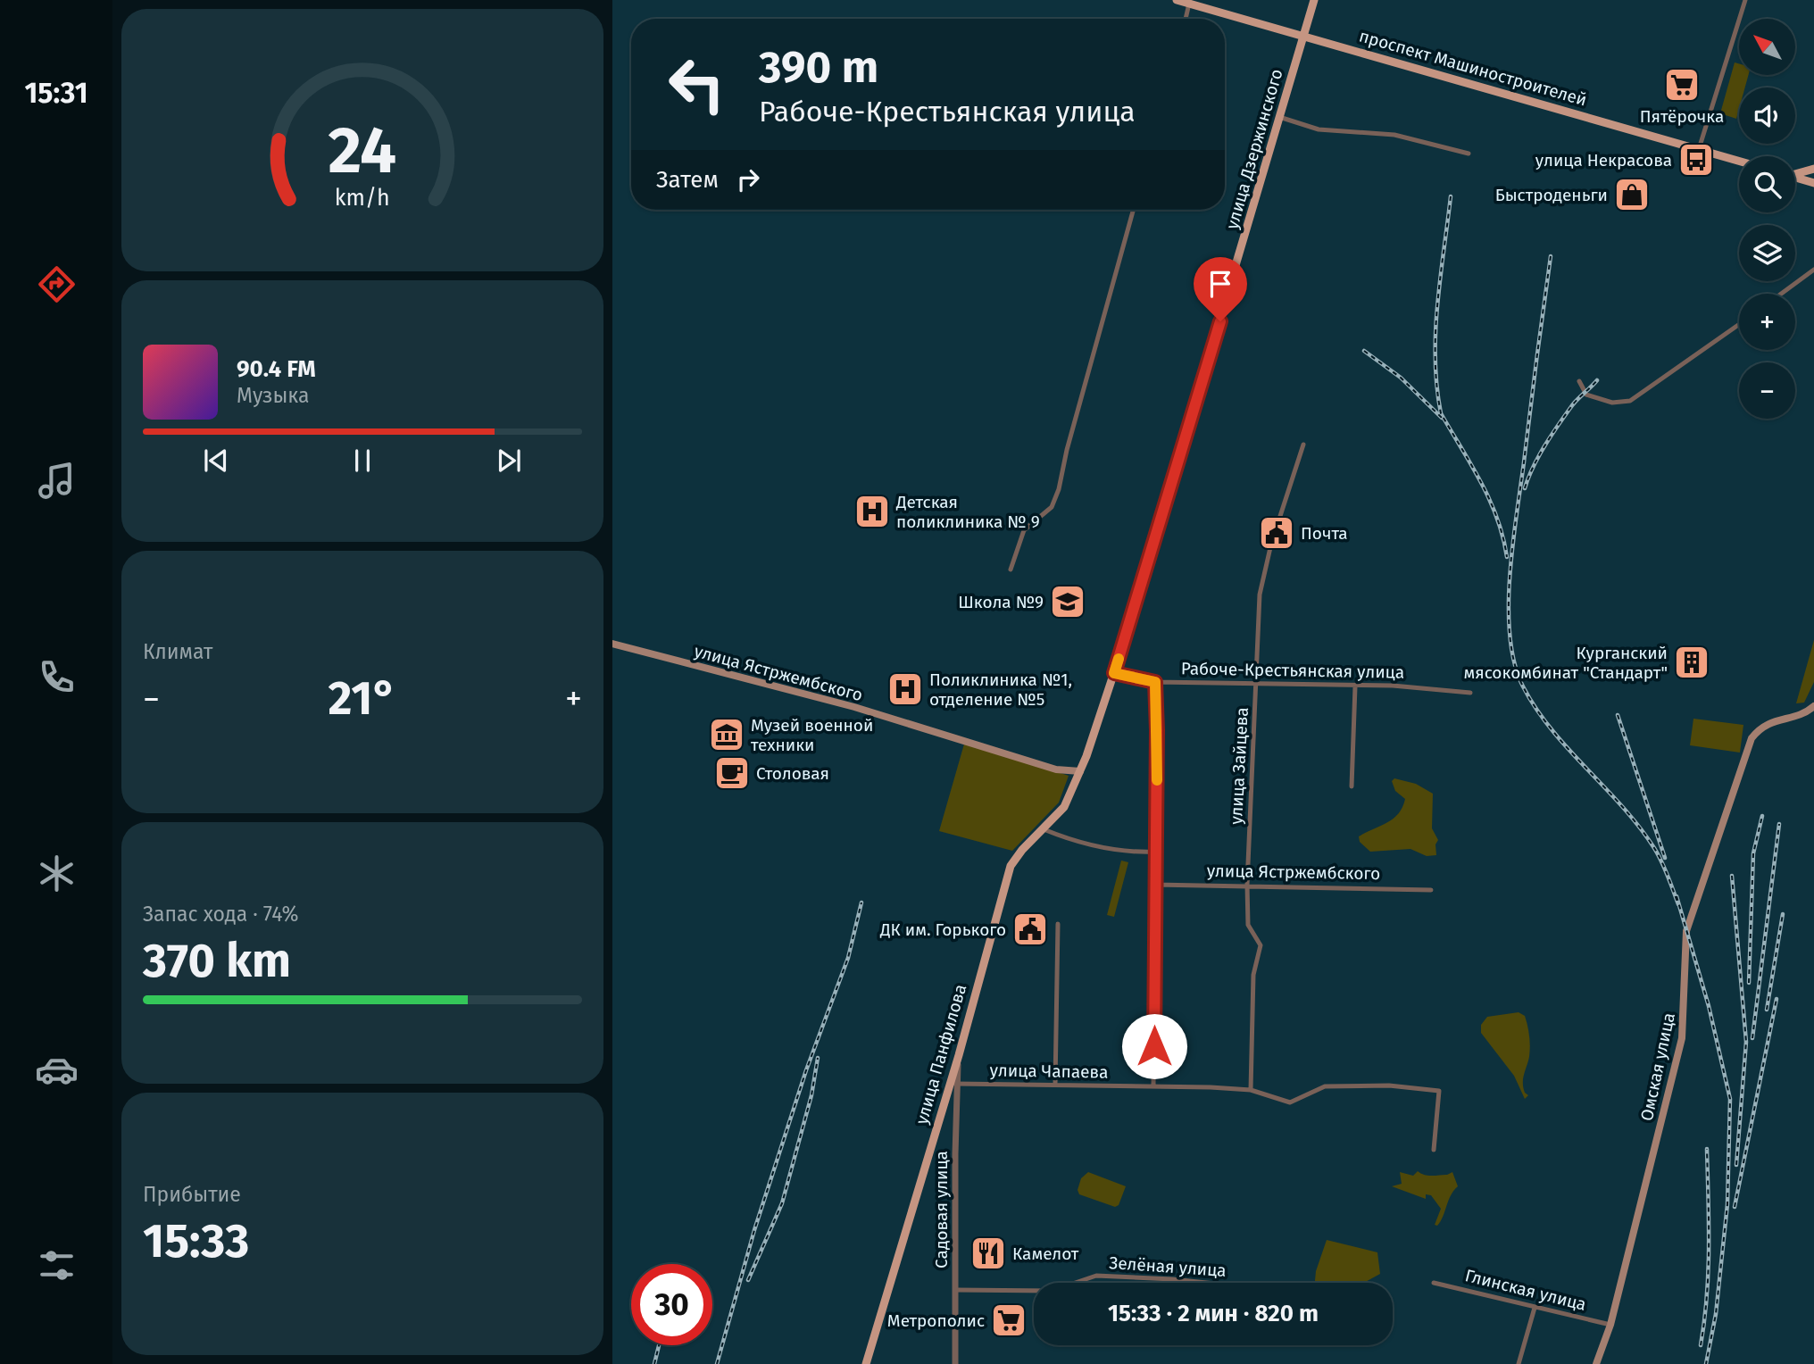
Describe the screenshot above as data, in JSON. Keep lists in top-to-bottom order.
{
  "streets": {
    "main road": [
      "проспект Машиностроителей",
      "улица Дзержинского",
      "улица Ястржембского",
      "улица Панфилова",
      "Омская улица"
    ],
    "street": [
      "Рабоче-Крестьянская улица",
      "улица Зайцева",
      "улица Чапаева",
      "Садовая улица",
      "Зелёная улица",
      "Глинская улица"
    ]
  },
  "crossings": [
    ["проспект Машиностроителей", "улица Дзержинского"],
    ["улица Дзержинского", "Рабоче-Крестьянская улица"],
    ["улица Дзержинского", "улица Ястржембского"],
    ["улица Дзержинского", "улица Панфилова"],
    ["Рабоче-Крестьянская улица", "улица Зайцева"],
    ["улица Ястржембского", "улица Зайцева"],
    ["улица Ястржембского", "улица Панфилова"],
    ["улица Зайцева", "улица Чапаева"],
    ["улица Панфилова", "улица Чапаева"],
    ["улица Панфилова", "Садовая улица"],
    ["Омская улица", "Глинская улица"],
    ["улица Чапаева", "Садовая улица"],
    ["Садовая улица", "Зелёная улица"]
  ],
  "places": {
    "supermarket": ["Пятёрочка", "Метрополис"],
    "bus stop": ["улица Некрасова"],
    "shop": ["Быстроденьги"],
    "hospital": ["Детская поликлиника № 9", "Поликлиника №1, отделение №5"],
    "public building": ["Почта", "ДК им. Горького"],
    "school or university": ["Школа №9"],
    "building": ["Курганский мясокомбинат \"Стандарт\""],
    "museum": ["Музей военной техники"],
    "cafe": ["Столовая"],
    "restaurant": ["Камелот"]
  },
  "north": "top left",
  "page": {
    "tabs": "15:31",
    "map_buttons": ["+", "−"],
    "turn": ["390 m", "Рабоче-Крестьянская улица"],
    "then": "Затем",
    "song": ["90.4 FM", "Музыка"],
    "tile": [
      "Климат",
      ["Запас хода · 74%", "370 km"],
      ["Прибытие", "15:33"]
    ],
    "heat": ["−", "21°", "+"],
    "limit": "30",
    "trip": "15:33 · 2 мин · 820 m",
    "gauge": ["24", "km/h"]
  }
}
